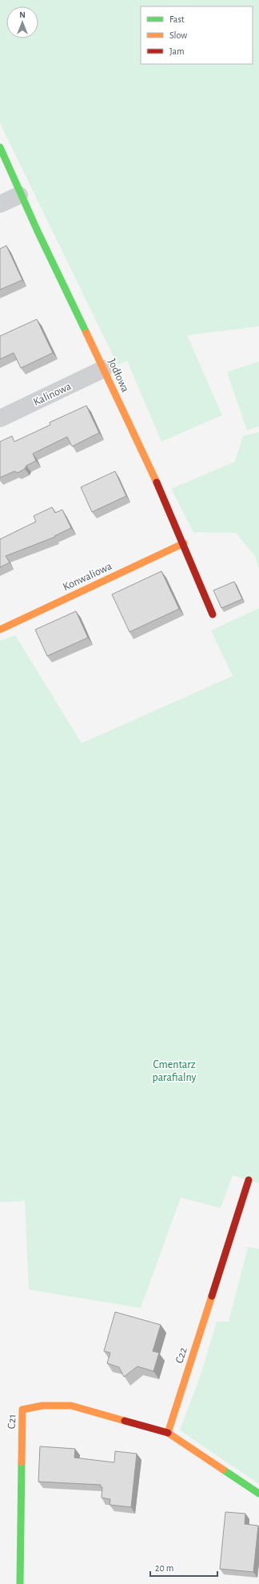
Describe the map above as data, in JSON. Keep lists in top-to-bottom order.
{
  "streets": {
    "street": [
      "Jodłowa",
      "Kalinowa",
      "Konwaliowa",
      "C22",
      "C21"
    ]
  },
  "crossings": [
    ["Jodłowa", "Kalinowa"],
    ["Jodłowa", "Konwaliowa"],
    ["C22", "C21"]
  ],
  "parks": ["Cmentarz parafialny"],
  "legend": ["Fast", "Slow", "Jam"],
  "scale_bar": "20 m",
  "north": "top"
}
